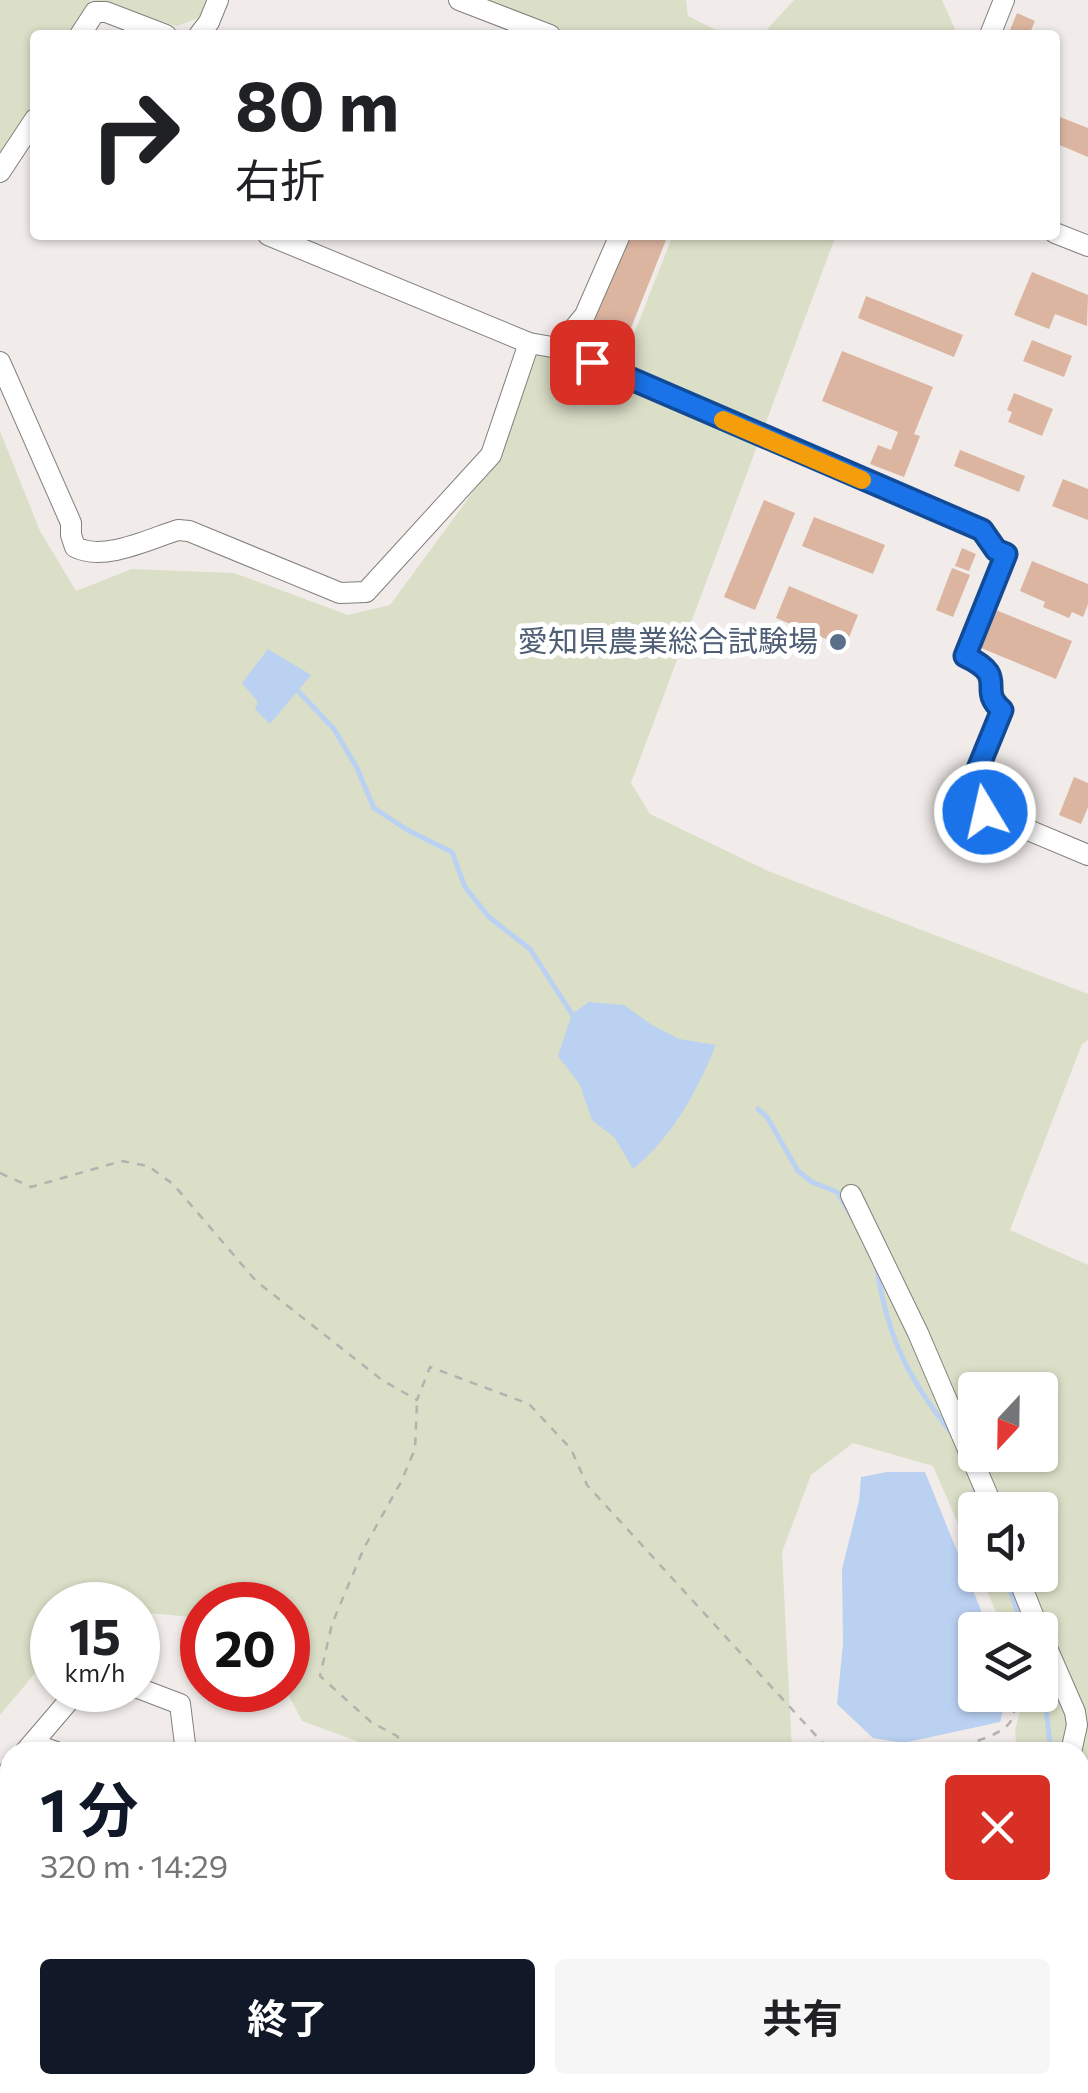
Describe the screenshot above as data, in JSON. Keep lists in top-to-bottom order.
{
  "places": ["愛知県農業総合試験場"],
  "north": "bottom",
  "page": {
    "turn": ["80 m", "右折"],
    "speed": "15 km/h",
    "limit": "20",
    "heading": ["1 分", "320 m · 14:29"],
    "buttons": ["終了", "共有"]
  }
}
